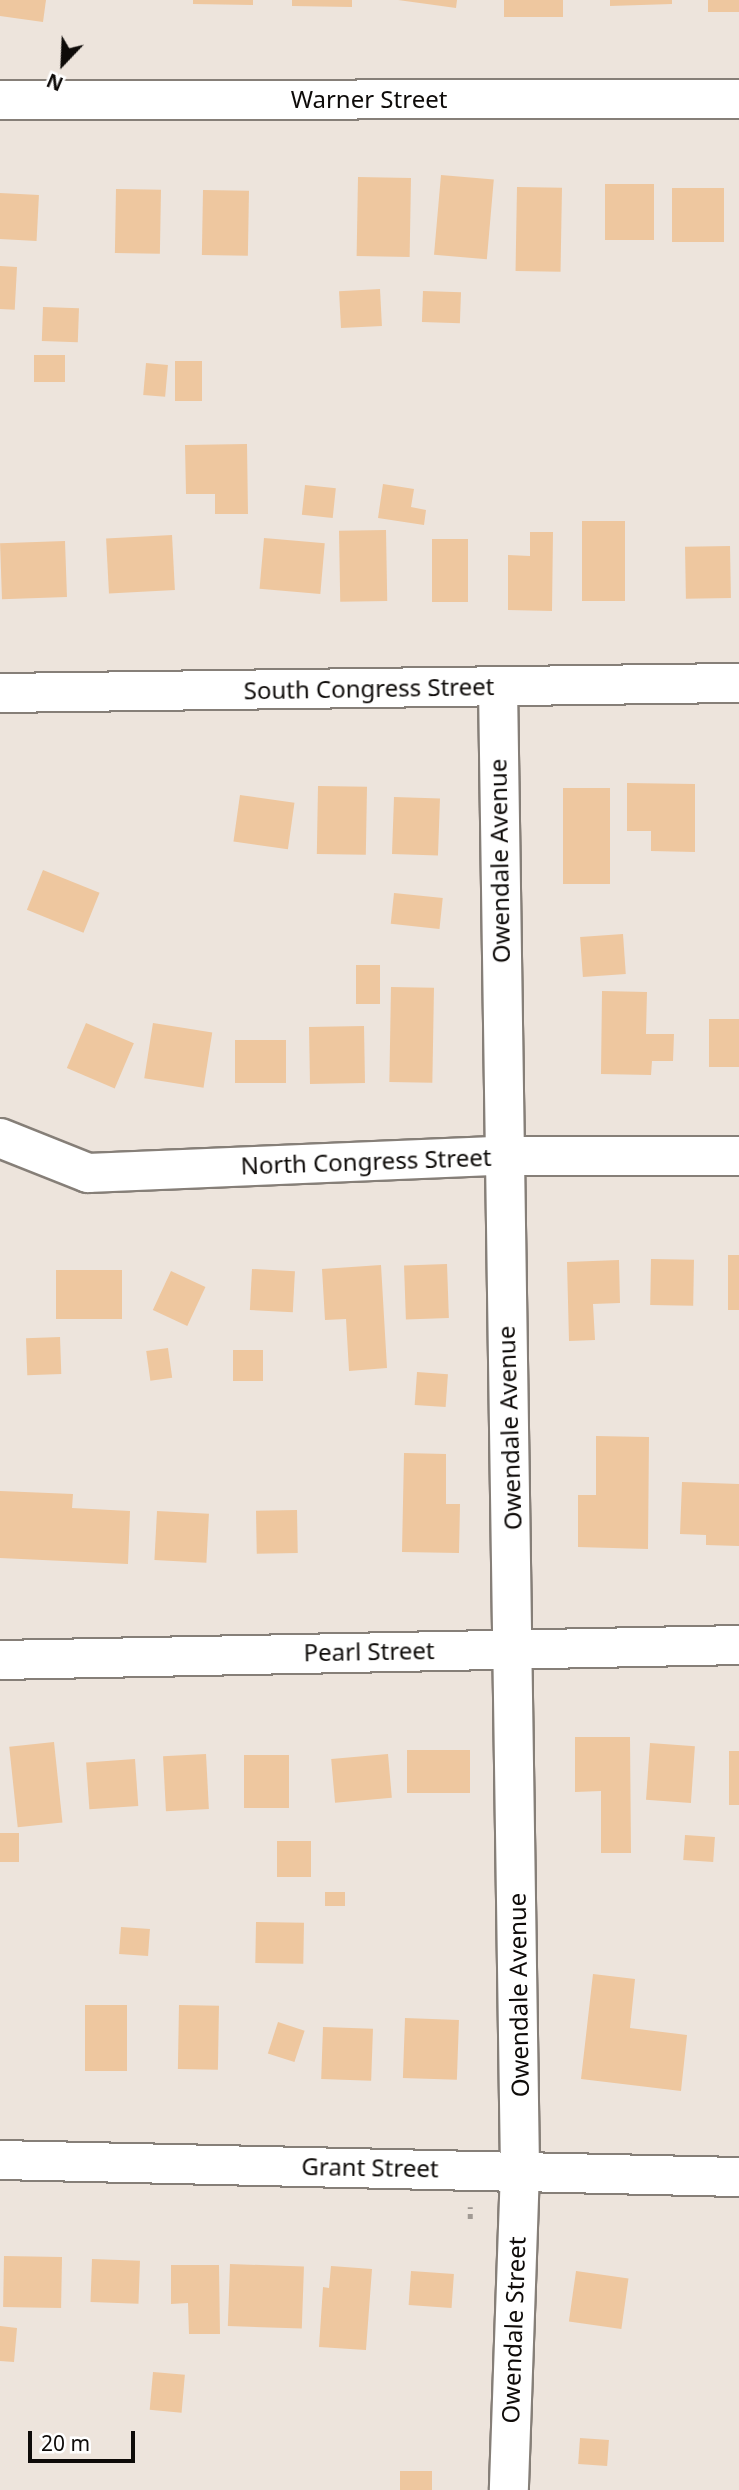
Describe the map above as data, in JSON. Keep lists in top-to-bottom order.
{
  "streets": {
    "street": [
      "Warner Street",
      "South Congress Street",
      "Owendale Avenue",
      "North Congress Street",
      "Pearl Street",
      "Grant Street",
      "Owendale Street"
    ]
  },
  "crossings": [
    ["South Congress Street", "Owendale Avenue"],
    ["Owendale Avenue", "North Congress Street"],
    ["Owendale Avenue", "Pearl Street"],
    ["Owendale Avenue", "Grant Street"],
    ["Owendale Avenue", "Owendale Street"],
    ["Grant Street", "Owendale Street"]
  ],
  "scale_bar": "20 m",
  "north": "bottom left"
}
